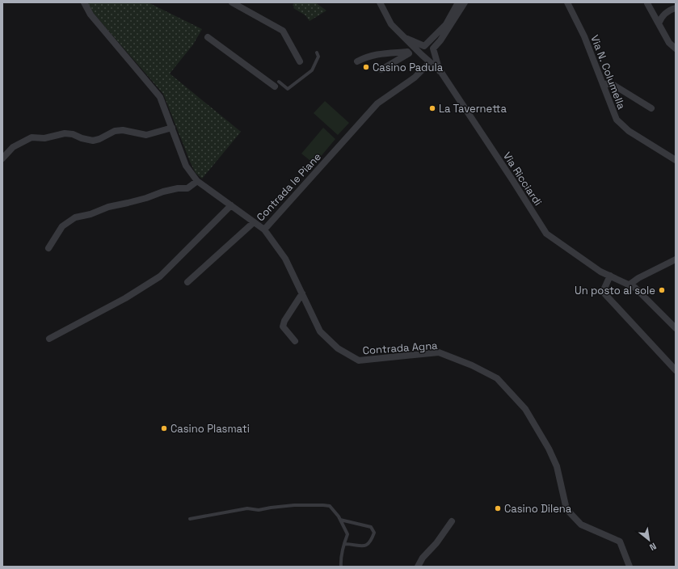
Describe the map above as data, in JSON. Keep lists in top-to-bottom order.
{
  "streets": {
    "street": [
      "Via N. Columella",
      "Via Ricciardi",
      "Contrada le Piane",
      "Contrada Agna"
    ]
  },
  "crossings": [
    ["Contrada le Piane", "Contrada Agna"]
  ],
  "places": [
    "Casino Padula",
    "La Tavernetta",
    "Un posto al sole",
    "Casino Plasmati",
    "Casino Dilena"
  ],
  "north": "bottom right"
}
